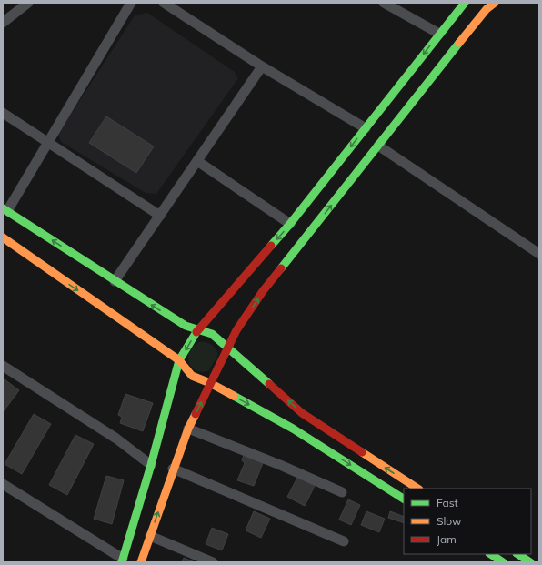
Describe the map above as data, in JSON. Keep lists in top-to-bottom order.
{
  "legend": ["Fast", "Slow", "Jam"]
}
